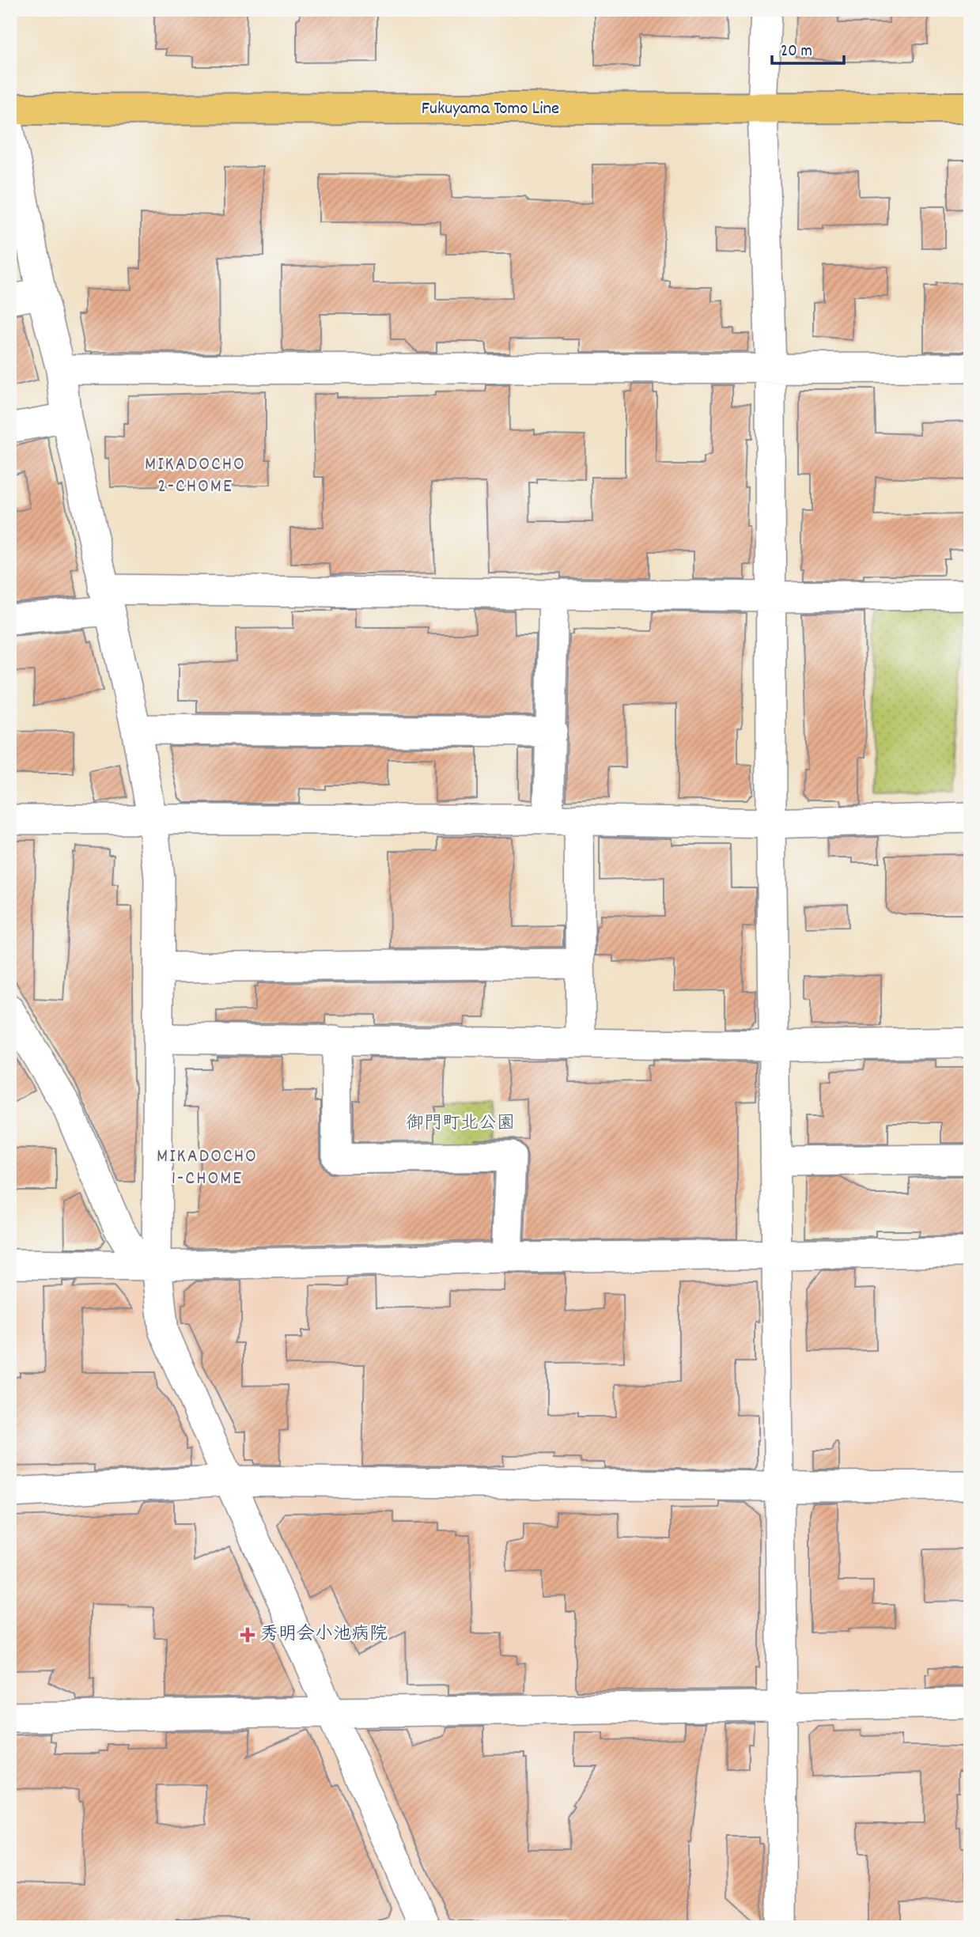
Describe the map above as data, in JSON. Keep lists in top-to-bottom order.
{
  "streets": {
    "main road": ["Fukuyama Tomo Line"]
  },
  "districts": ["MIKADOCHO 2-CHOME", "MIKADOCHO 1-CHOME"],
  "parks": ["御門町北公園"],
  "places": {
    "health": ["秀明会小池病院"]
  },
  "scale_bar": "20 m"
}
